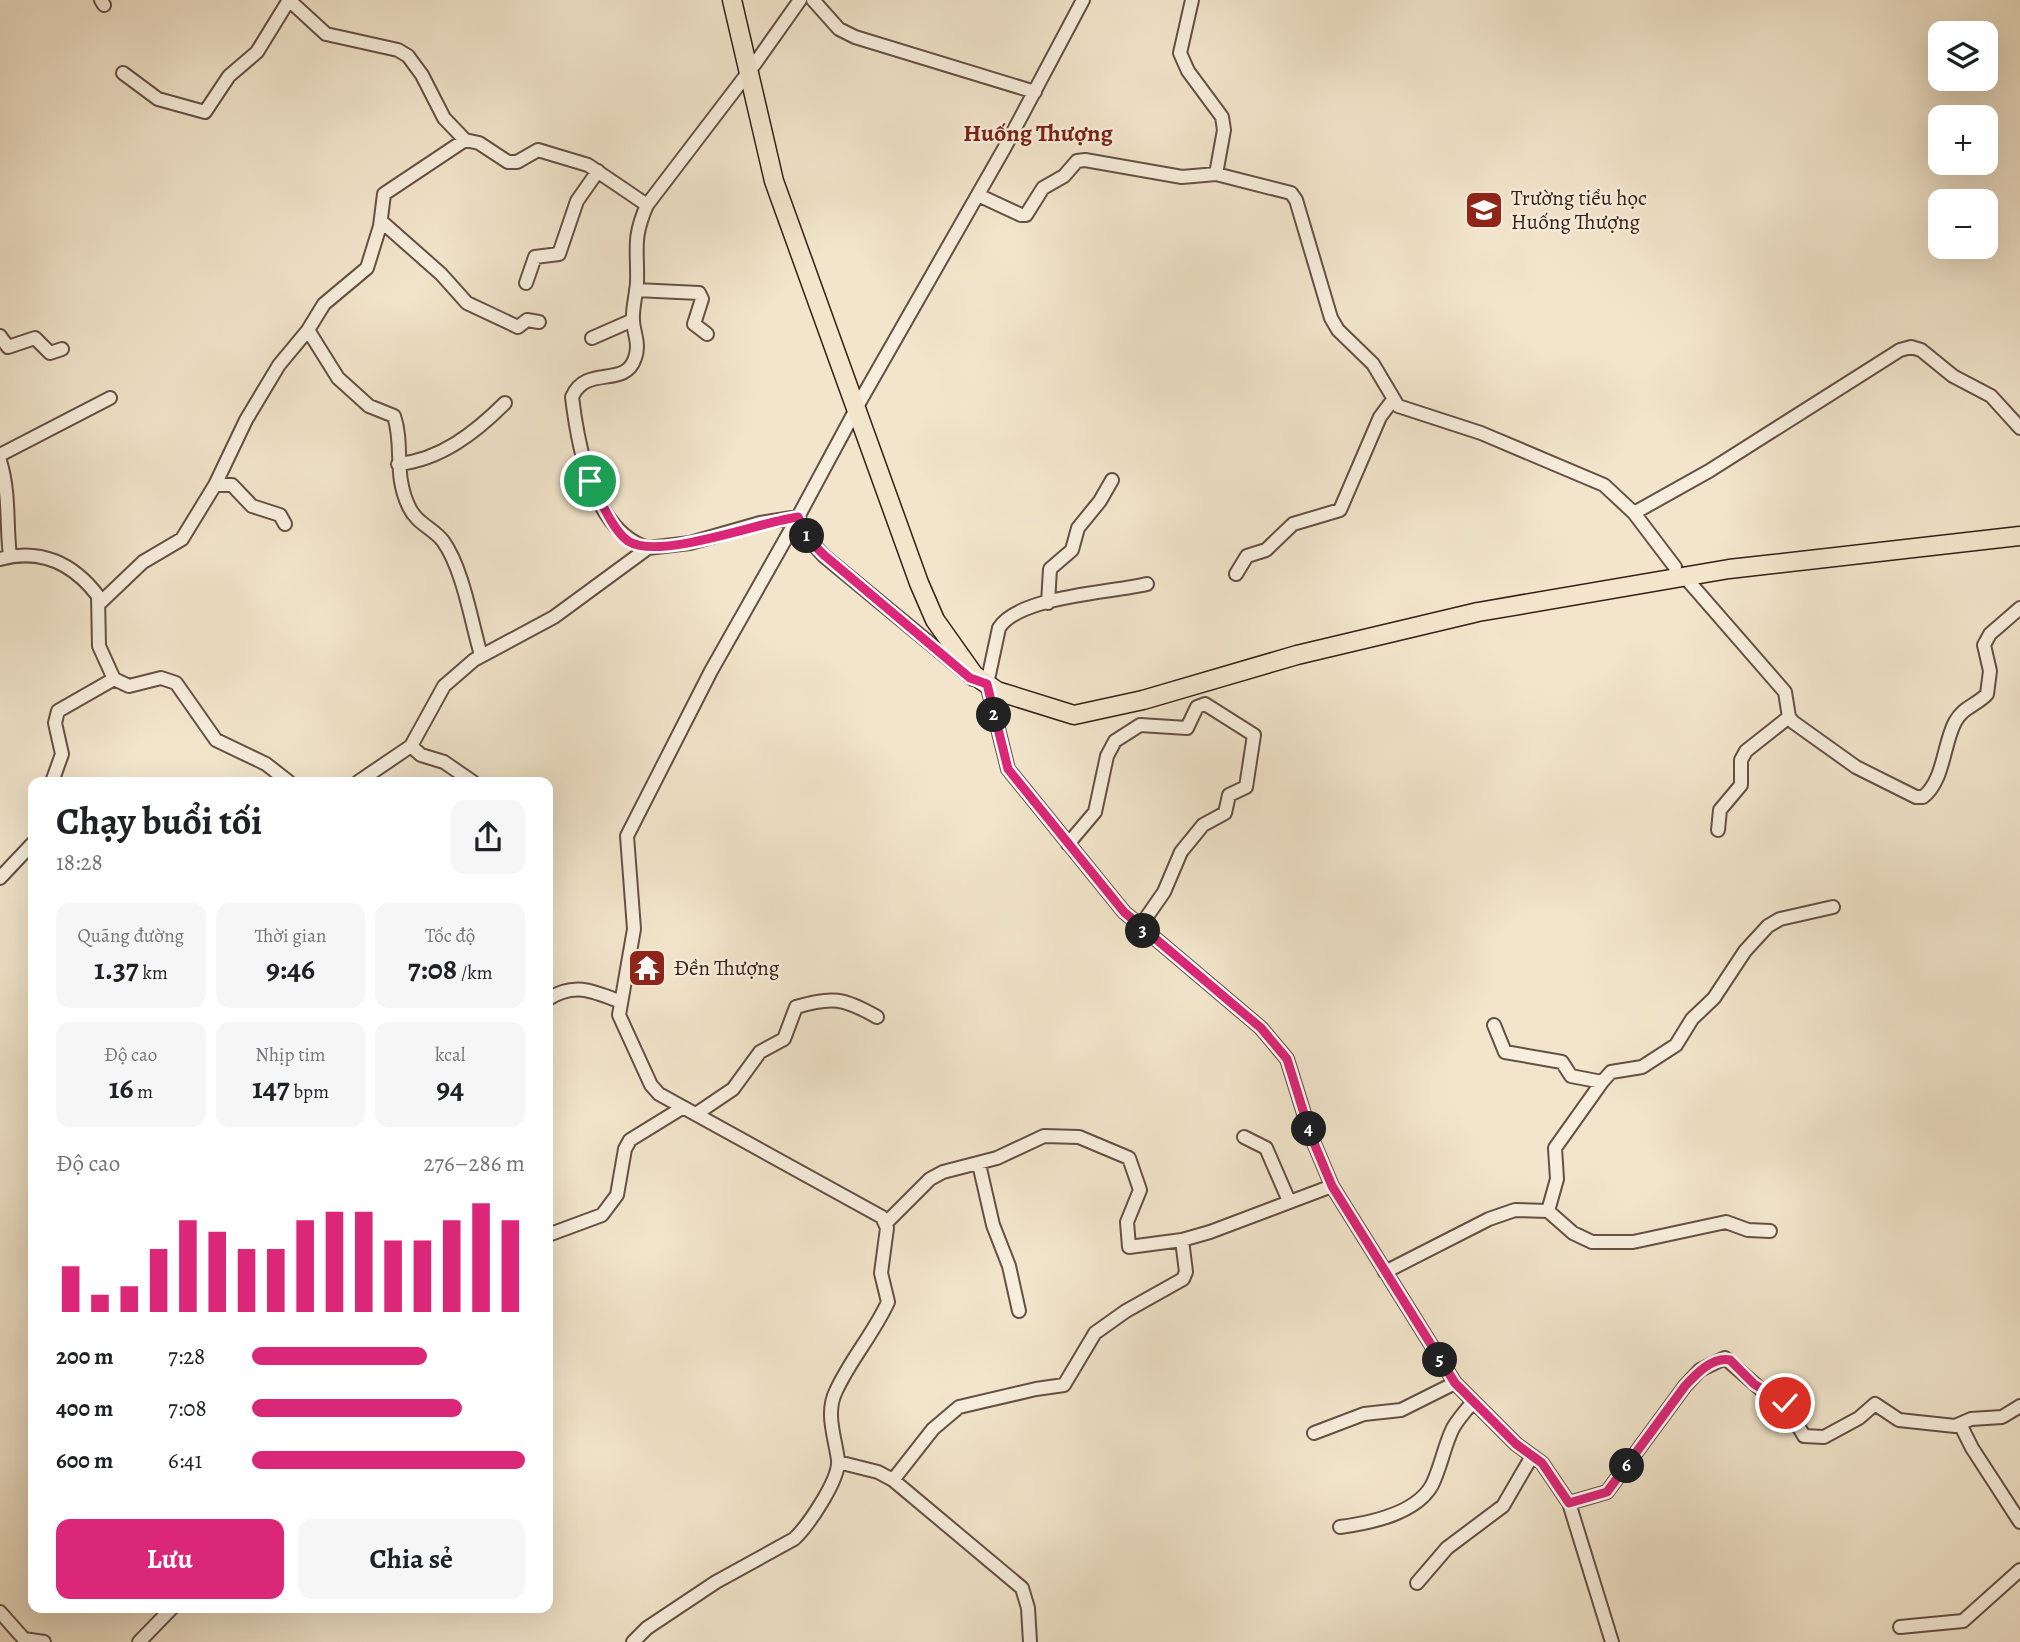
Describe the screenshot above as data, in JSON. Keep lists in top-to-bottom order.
{
  "districts": ["Huống Thượng"],
  "places": {
    "school or university": ["Trường tiểu học Huống Thượng"],
    "temple": ["Đền Thượng"]
  },
  "page": {
    "map_buttons": ["+", "−"],
    "pins": [
      "1",
      "2",
      "3",
      "4",
      "5",
      "6"
    ],
    "heading": ["Chạy buổi tối", "18:28"],
    "stats": [
      ["Quãng đường", "1.37 km"],
      ["Thời gian", "9:46"],
      ["Tốc độ", "7:08 /km"],
      ["Độ cao", "16 m"],
      ["Nhịp tim", "147 bpm"],
      ["kcal", "94"]
    ],
    "chart": ["Độ cao", "276–286 m"],
    "list": [
      {
        "name": "200 m",
        "note": "7:28"
      },
      {
        "name": "400 m",
        "note": "7:08"
      },
      {
        "name": "600 m",
        "note": "6:41"
      }
    ],
    "buttons": ["Lưu", "Chia sẻ"]
  }
}
